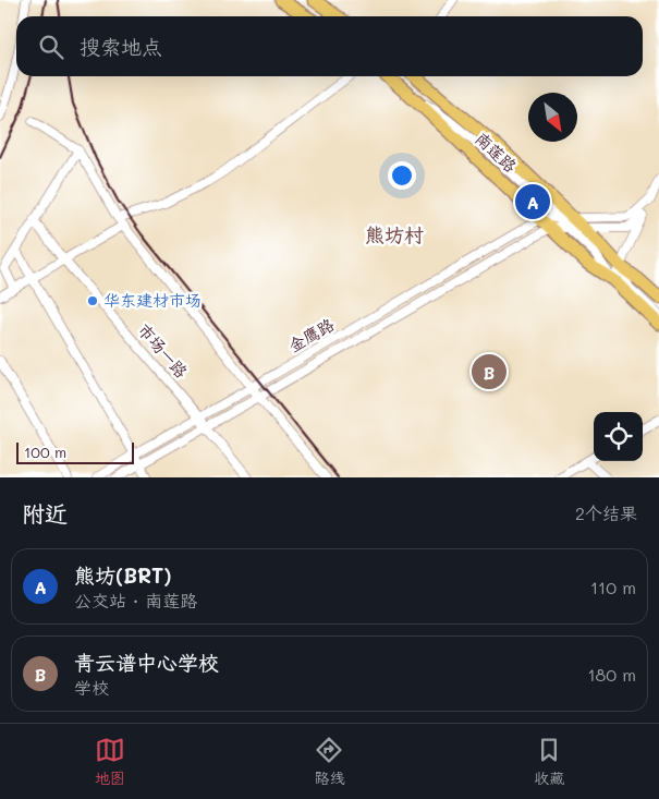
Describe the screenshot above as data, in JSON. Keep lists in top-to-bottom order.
{
  "streets": {
    "highway": ["南莲路"],
    "street": ["金鹰路", "市场一路"]
  },
  "crossings": [
    ["南莲路", "金鹰路"],
    ["金鹰路", "市场一路"]
  ],
  "districts": ["熊坊村"],
  "places": ["华东建材市场"],
  "scale_bar": "100 m",
  "north": "bottom right",
  "page": {
    "search": "搜索地点",
    "pins": ["A", "B"],
    "scale": "100 m",
    "heading": ["附近", "2个结果"],
    "list": [
      {
        "mark": "A",
        "name": "熊坊(BRT)",
        "note": "公交站 · 南莲路",
        "value": "110 m"
      },
      {
        "mark": "B",
        "name": "青云谱中心学校",
        "note": "学校",
        "value": "180 m"
      }
    ],
    "nav": ["地图", "路线", "收藏"]
  }
}
